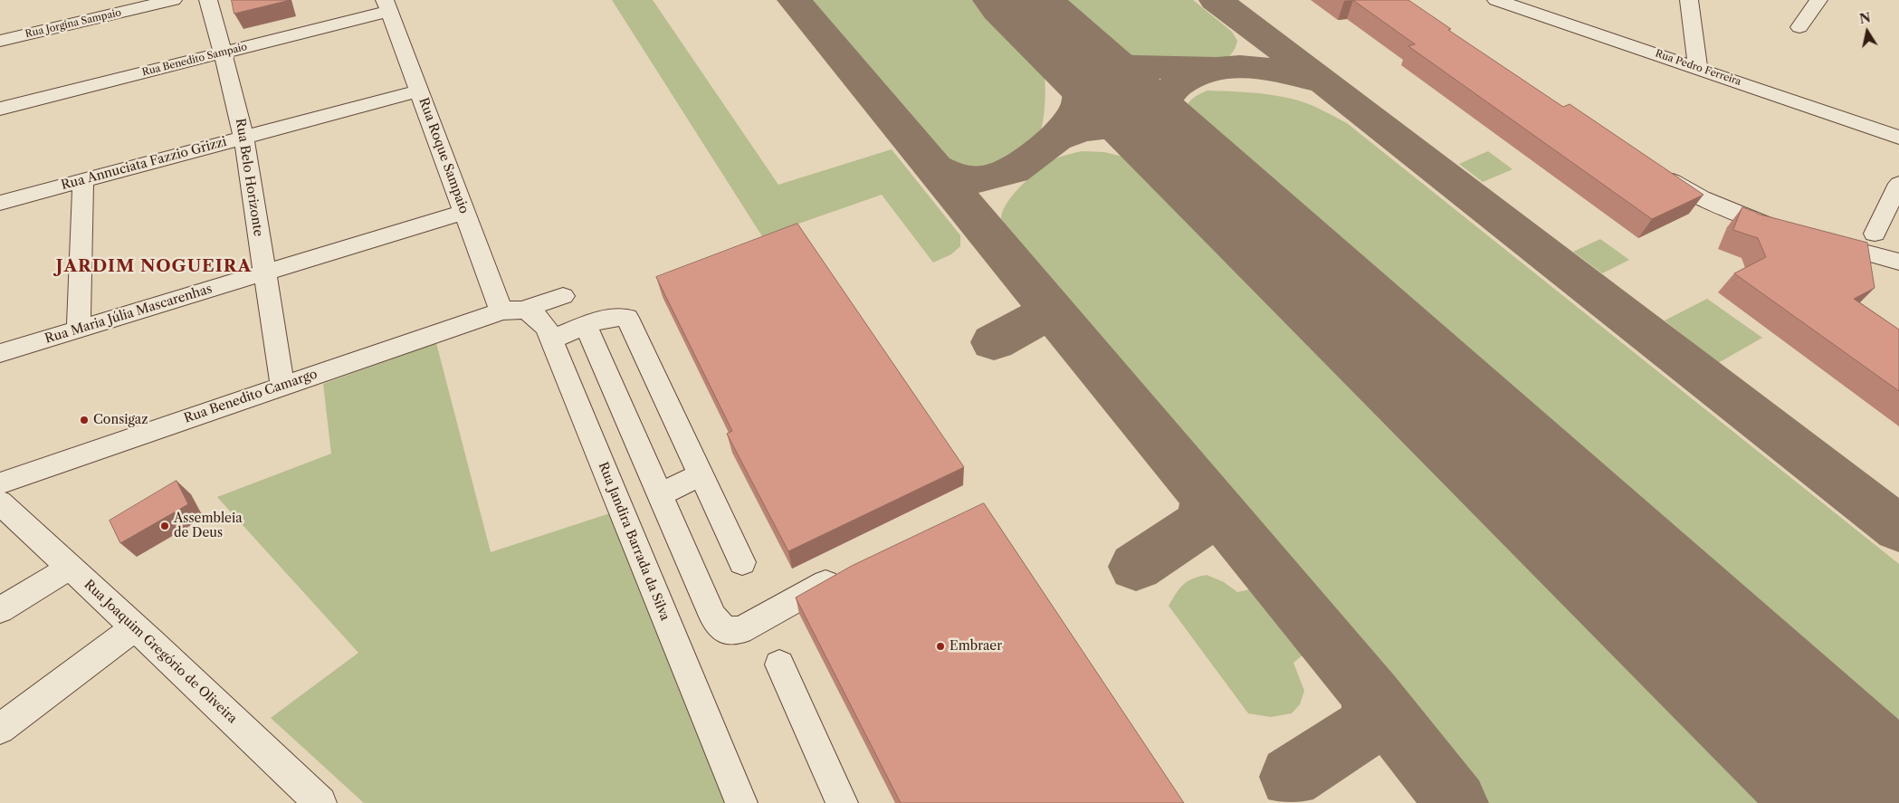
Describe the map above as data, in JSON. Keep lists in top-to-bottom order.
{
  "streets": {
    "street": [
      "Rua Jorgina Sampaio",
      "Rua Benedito Sampaio",
      "Rua Pedro Ferreira",
      "Rua Roque Sampaio",
      "Rua Annuciata Fazzio Grizzi",
      "Rua Belo Horizonte",
      "Rua Maria Júlia Mascarenhas",
      "Rua Benedito Camargo",
      "Rua Jandira Barrada da Silva",
      "Rua Joaquim Gregório de Oliveira"
    ]
  },
  "crossings": [
    ["Rua Benedito Sampaio", "Rua Roque Sampaio"],
    ["Rua Benedito Sampaio", "Rua Belo Horizonte"],
    ["Rua Roque Sampaio", "Rua Annuciata Fazzio Grizzi"],
    ["Rua Roque Sampaio", "Rua Maria Júlia Mascarenhas"],
    ["Rua Roque Sampaio", "Rua Benedito Camargo"],
    ["Rua Roque Sampaio", "Rua Jandira Barrada da Silva"],
    ["Rua Annuciata Fazzio Grizzi", "Rua Belo Horizonte"],
    ["Rua Belo Horizonte", "Rua Maria Júlia Mascarenhas"],
    ["Rua Belo Horizonte", "Rua Benedito Camargo"],
    ["Rua Benedito Camargo", "Rua Jandira Barrada da Silva"]
  ],
  "districts": ["JARDIM NOGUEIRA"],
  "places": ["Consigaz", "Assembleia de Deus", "Embraer"],
  "north": "top"
}
